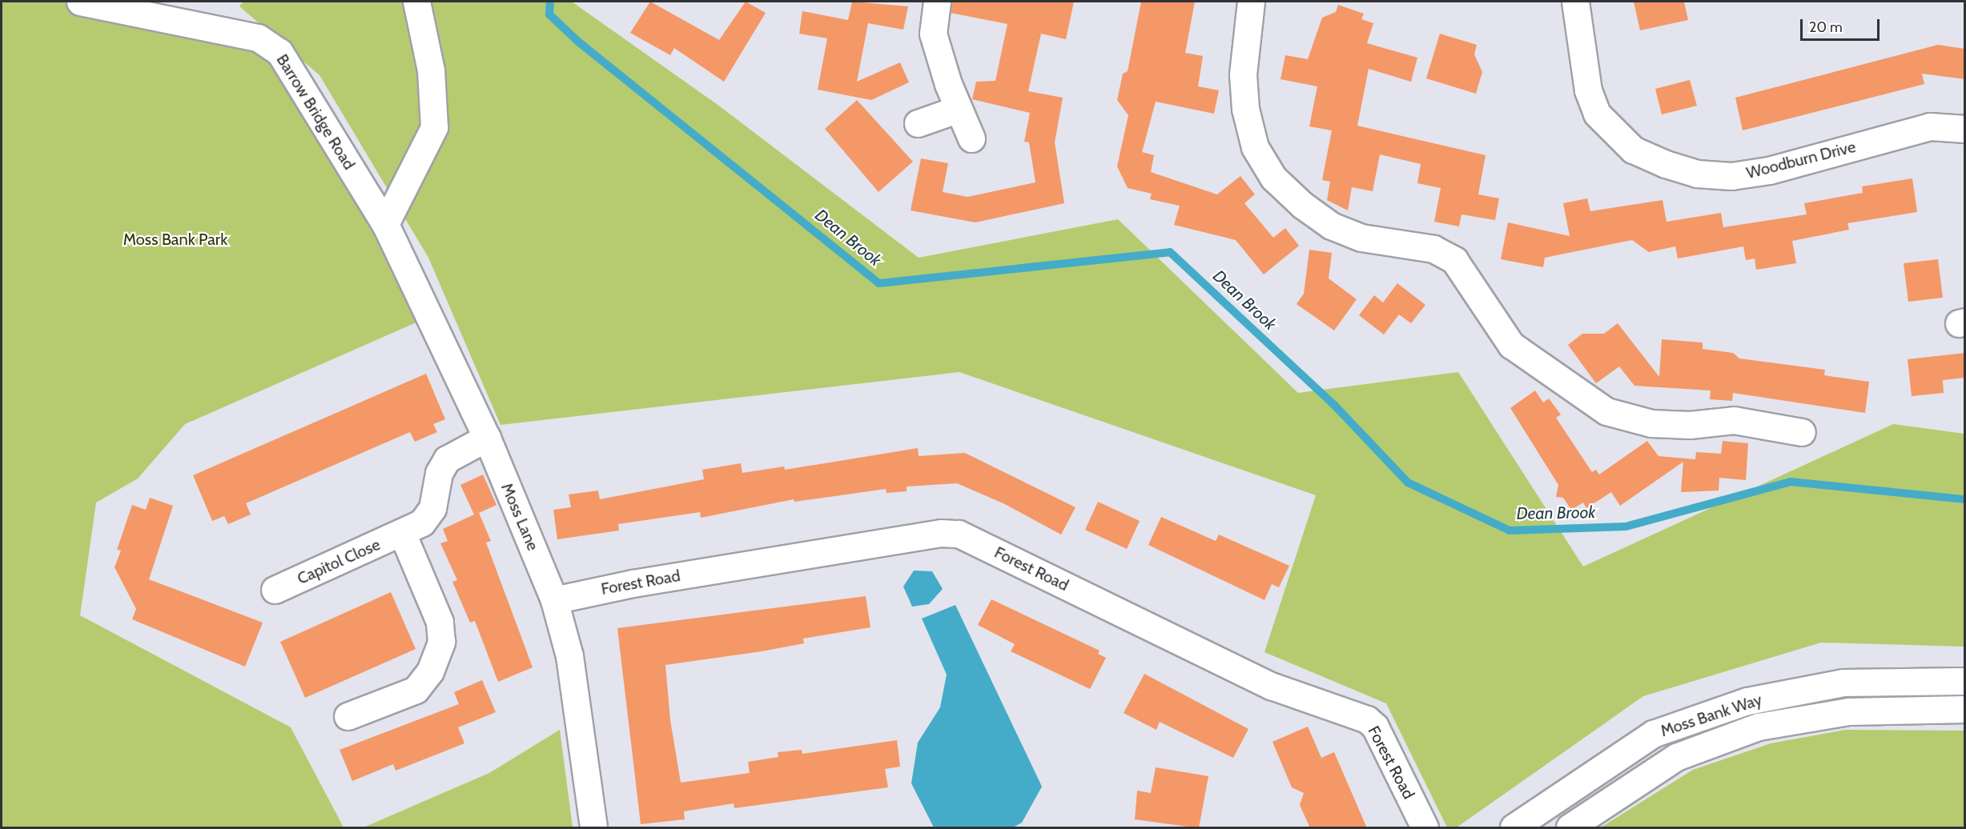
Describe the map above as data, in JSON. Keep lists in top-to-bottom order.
{
  "streets": {
    "main road": [
      "Barrow Bridge Road",
      "Woodburn Drive",
      "Moss Lane",
      "Capitol Close",
      "Forest Road",
      "Moss Bank Way"
    ]
  },
  "crossings": [
    ["Barrow Bridge Road", "Moss Lane"],
    ["Moss Lane", "Capitol Close"],
    ["Moss Lane", "Forest Road"]
  ],
  "water": ["Dean Brook"],
  "parks": ["Moss Bank Park"],
  "scale_bar": "20 m"
}
